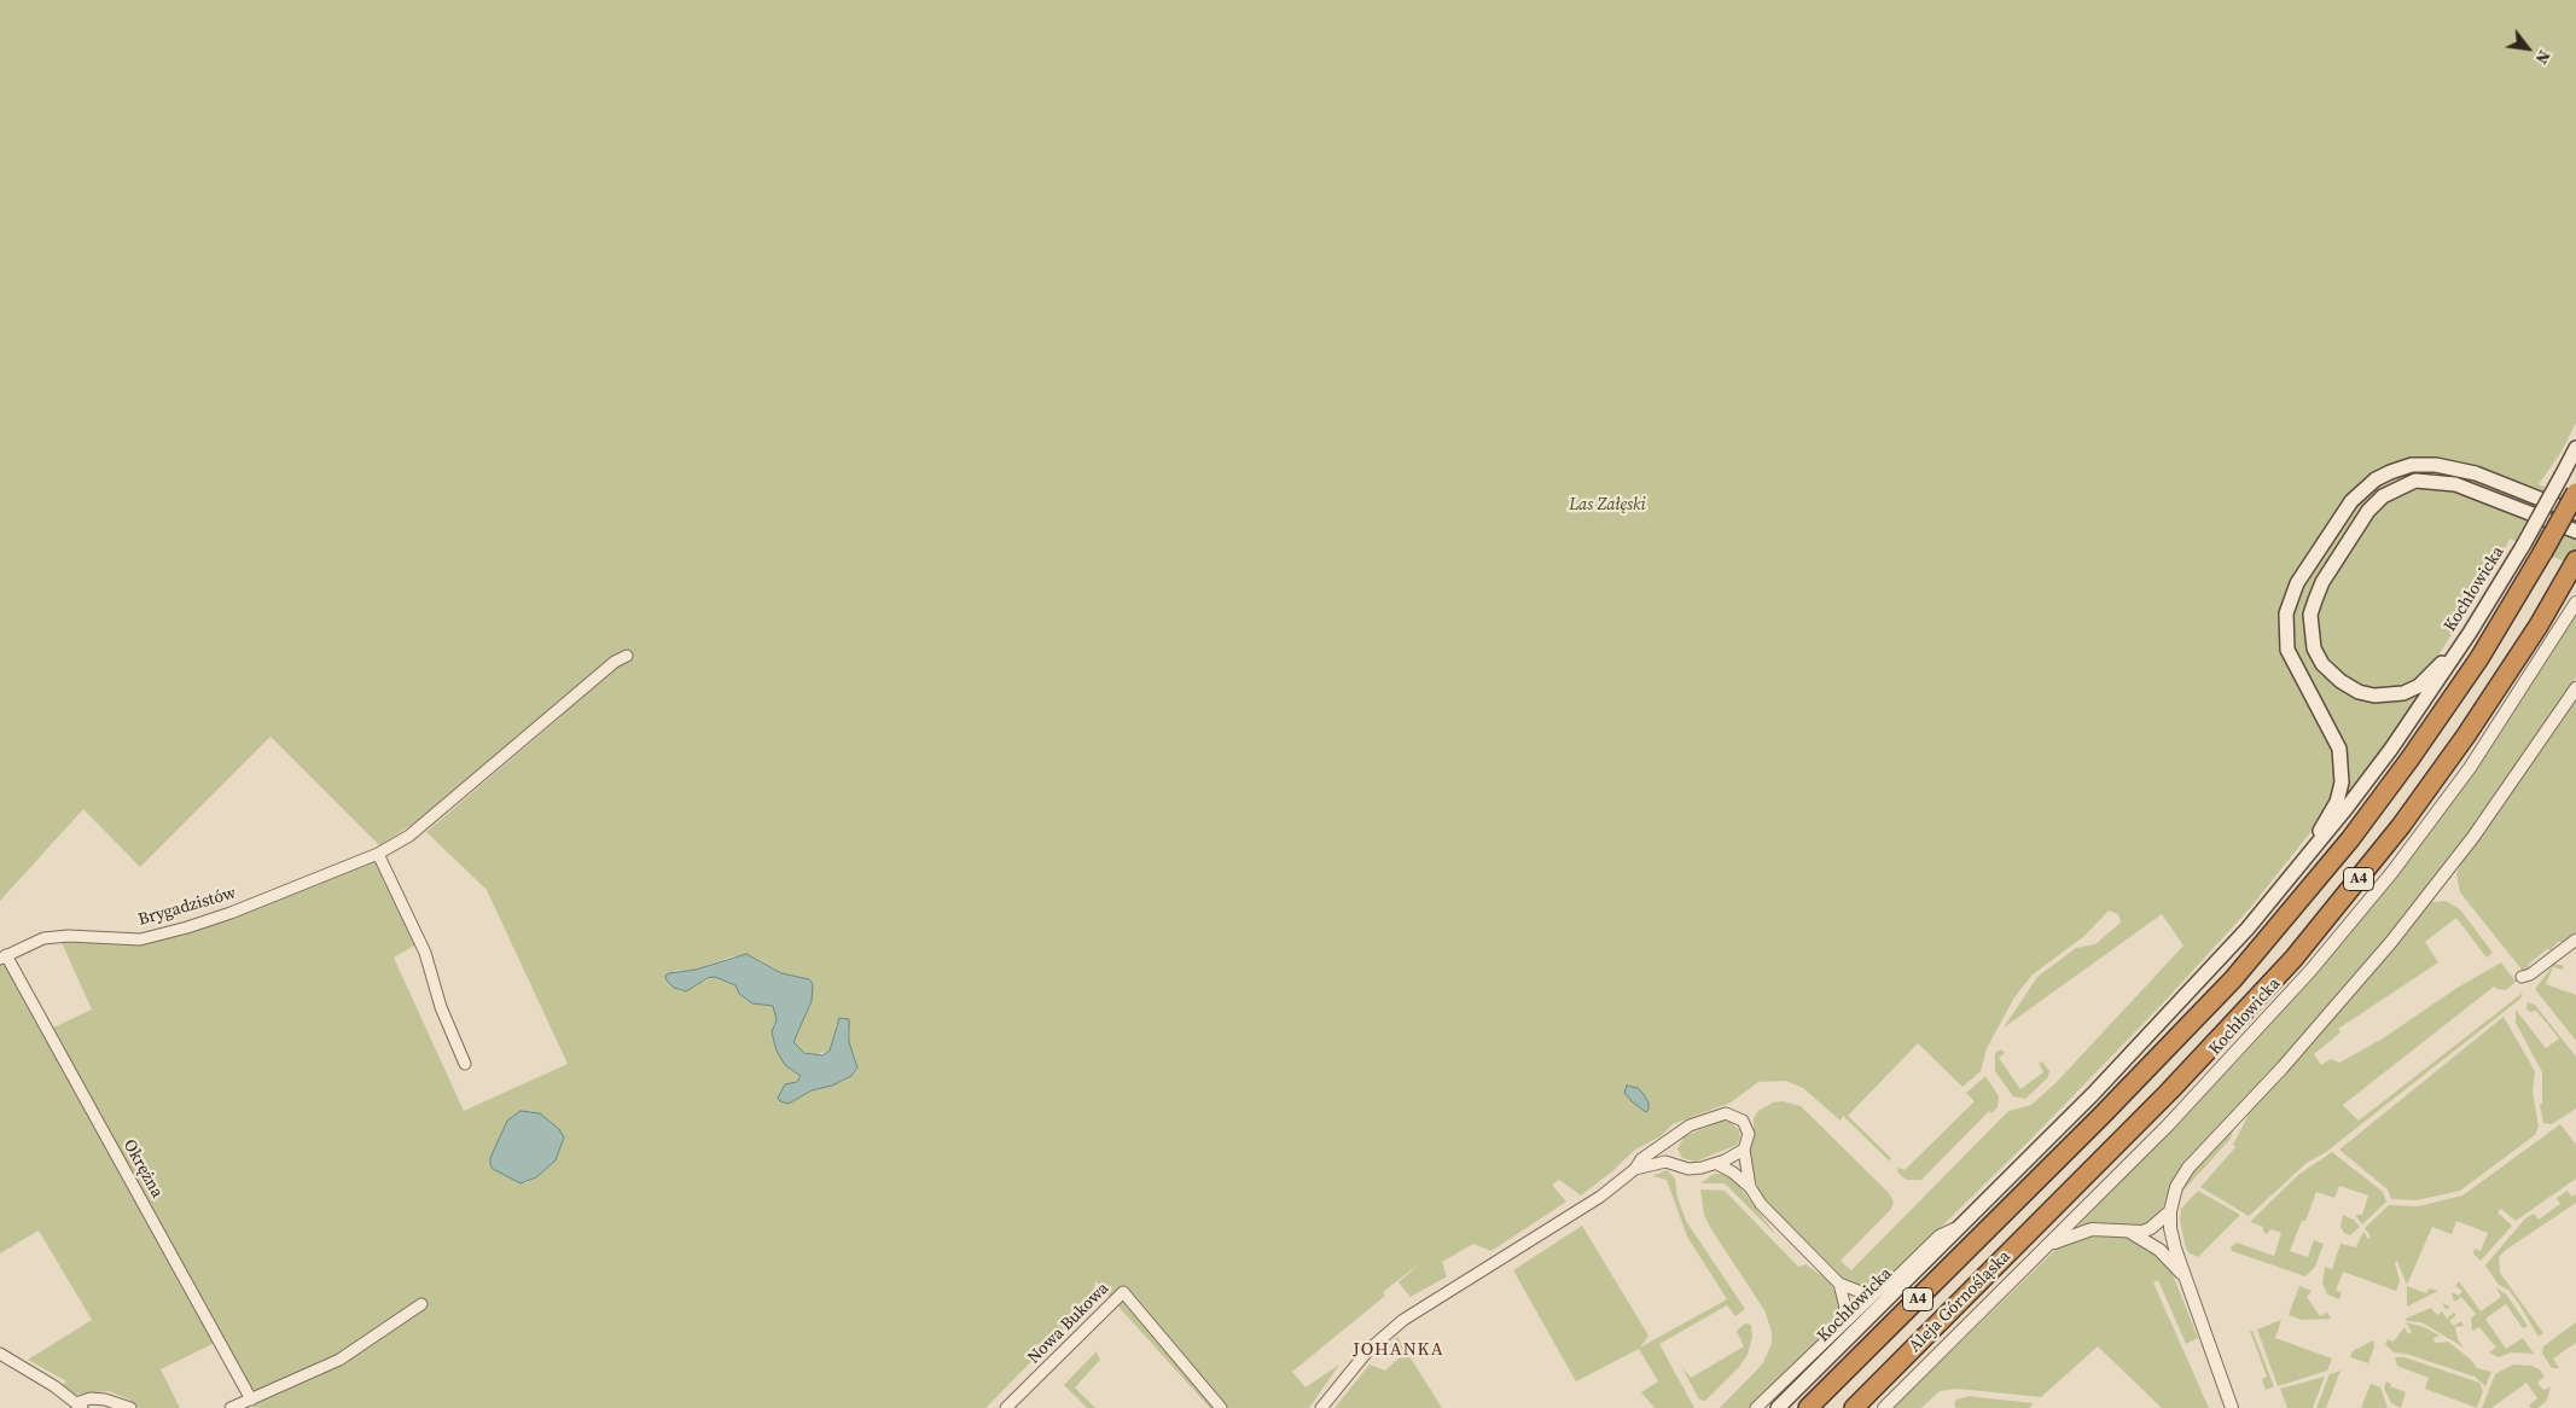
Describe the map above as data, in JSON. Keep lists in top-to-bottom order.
{
  "streets": {
    "highway": ["A4", "Aleja Górnośląska"],
    "main road": ["Kochłowicka"],
    "street": ["Brygadzistów", "Okrężna", "Nowa Bukowa"]
  },
  "crossings": [
    ["Brygadzistów", "Okrężna"]
  ],
  "districts": ["JOHANKA"],
  "parks": ["Las Załęski"],
  "north": "bottom right"
}
